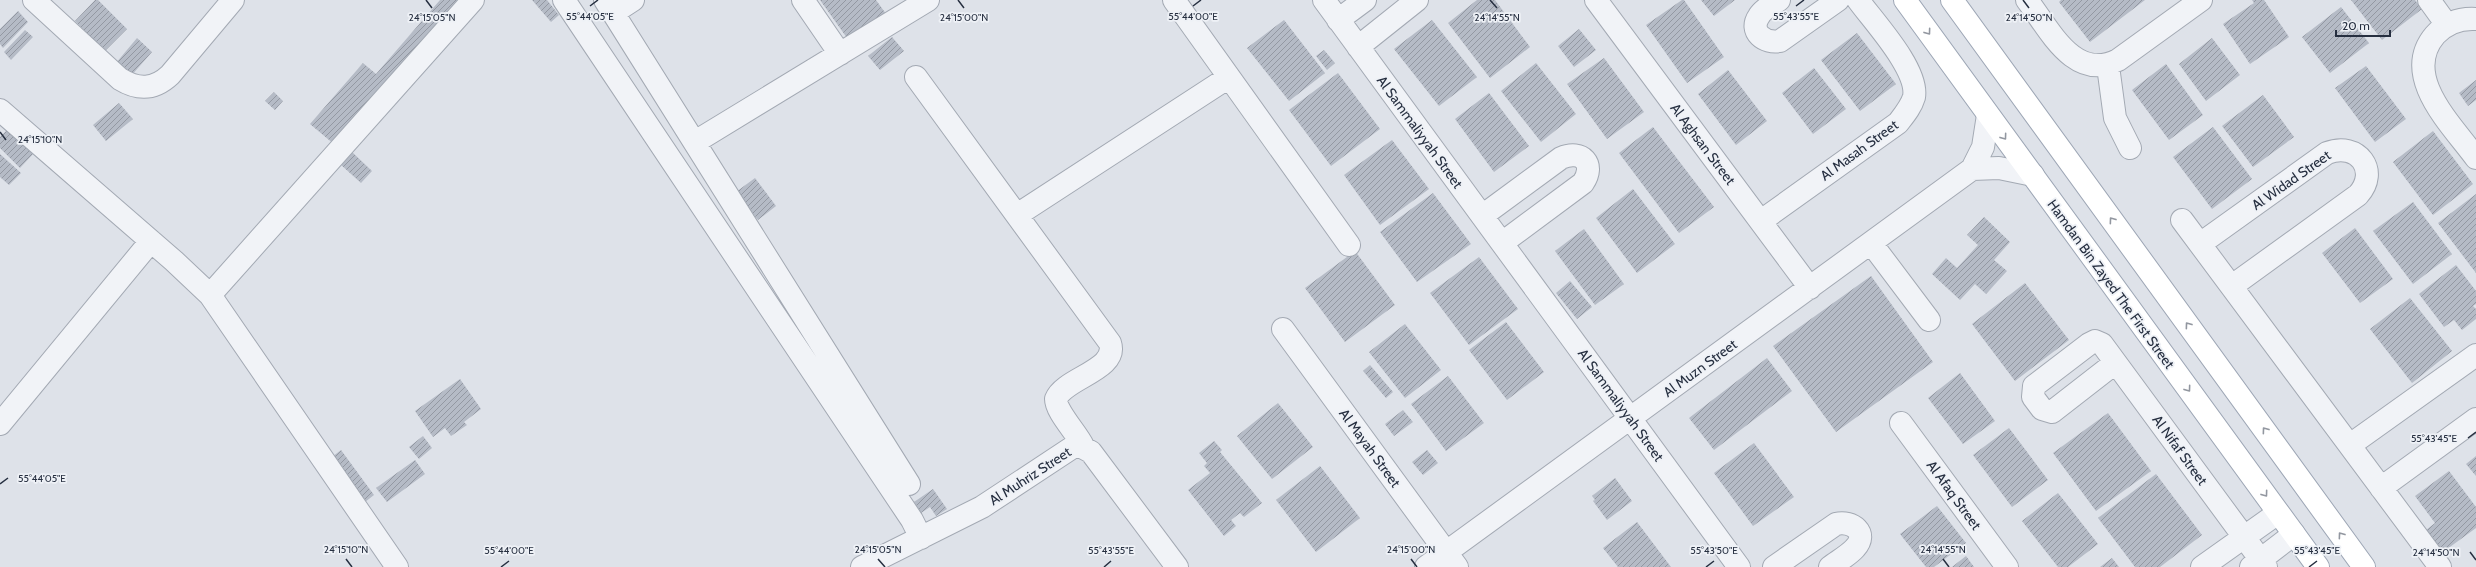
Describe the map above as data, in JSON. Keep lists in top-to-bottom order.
{
  "streets": {
    "main road": ["Hamdan Bin Zayed The First Street"],
    "street": [
      "Al Sammaliyyah Street",
      "Al Aghsan Street",
      "Al Masah Street",
      "Al Widad Street",
      "Al Muzn Street",
      "Al Mayah Street",
      "Al Nifaf Street",
      "Al Muhriz Street",
      "Al Afaq Street"
    ]
  },
  "crossings": [
    ["Al Sammaliyyah Street", "Al Muzn Street"],
    ["Al Aghsan Street", "Al Masah Street"],
    ["Al Aghsan Street", "Al Muzn Street"],
    ["Hamdan Bin Zayed The First Street", "Al Muzn Street"],
    ["Hamdan Bin Zayed The First Street", "Al Nifaf Street"],
    ["Al Muzn Street", "Al Mayah Street"]
  ],
  "scale_bar": "20 m",
  "coordinates": [
    "55°44'05\"E",
    "55°44'00\"E",
    "55°43'55\"E",
    "24°14'50\"N",
    "24°15'05\"N",
    "24°15'00\"N",
    "24°14'55\"N",
    "24°15'10\"N",
    "55°43'45\"E",
    "55°43'50\"E"
  ]
}
